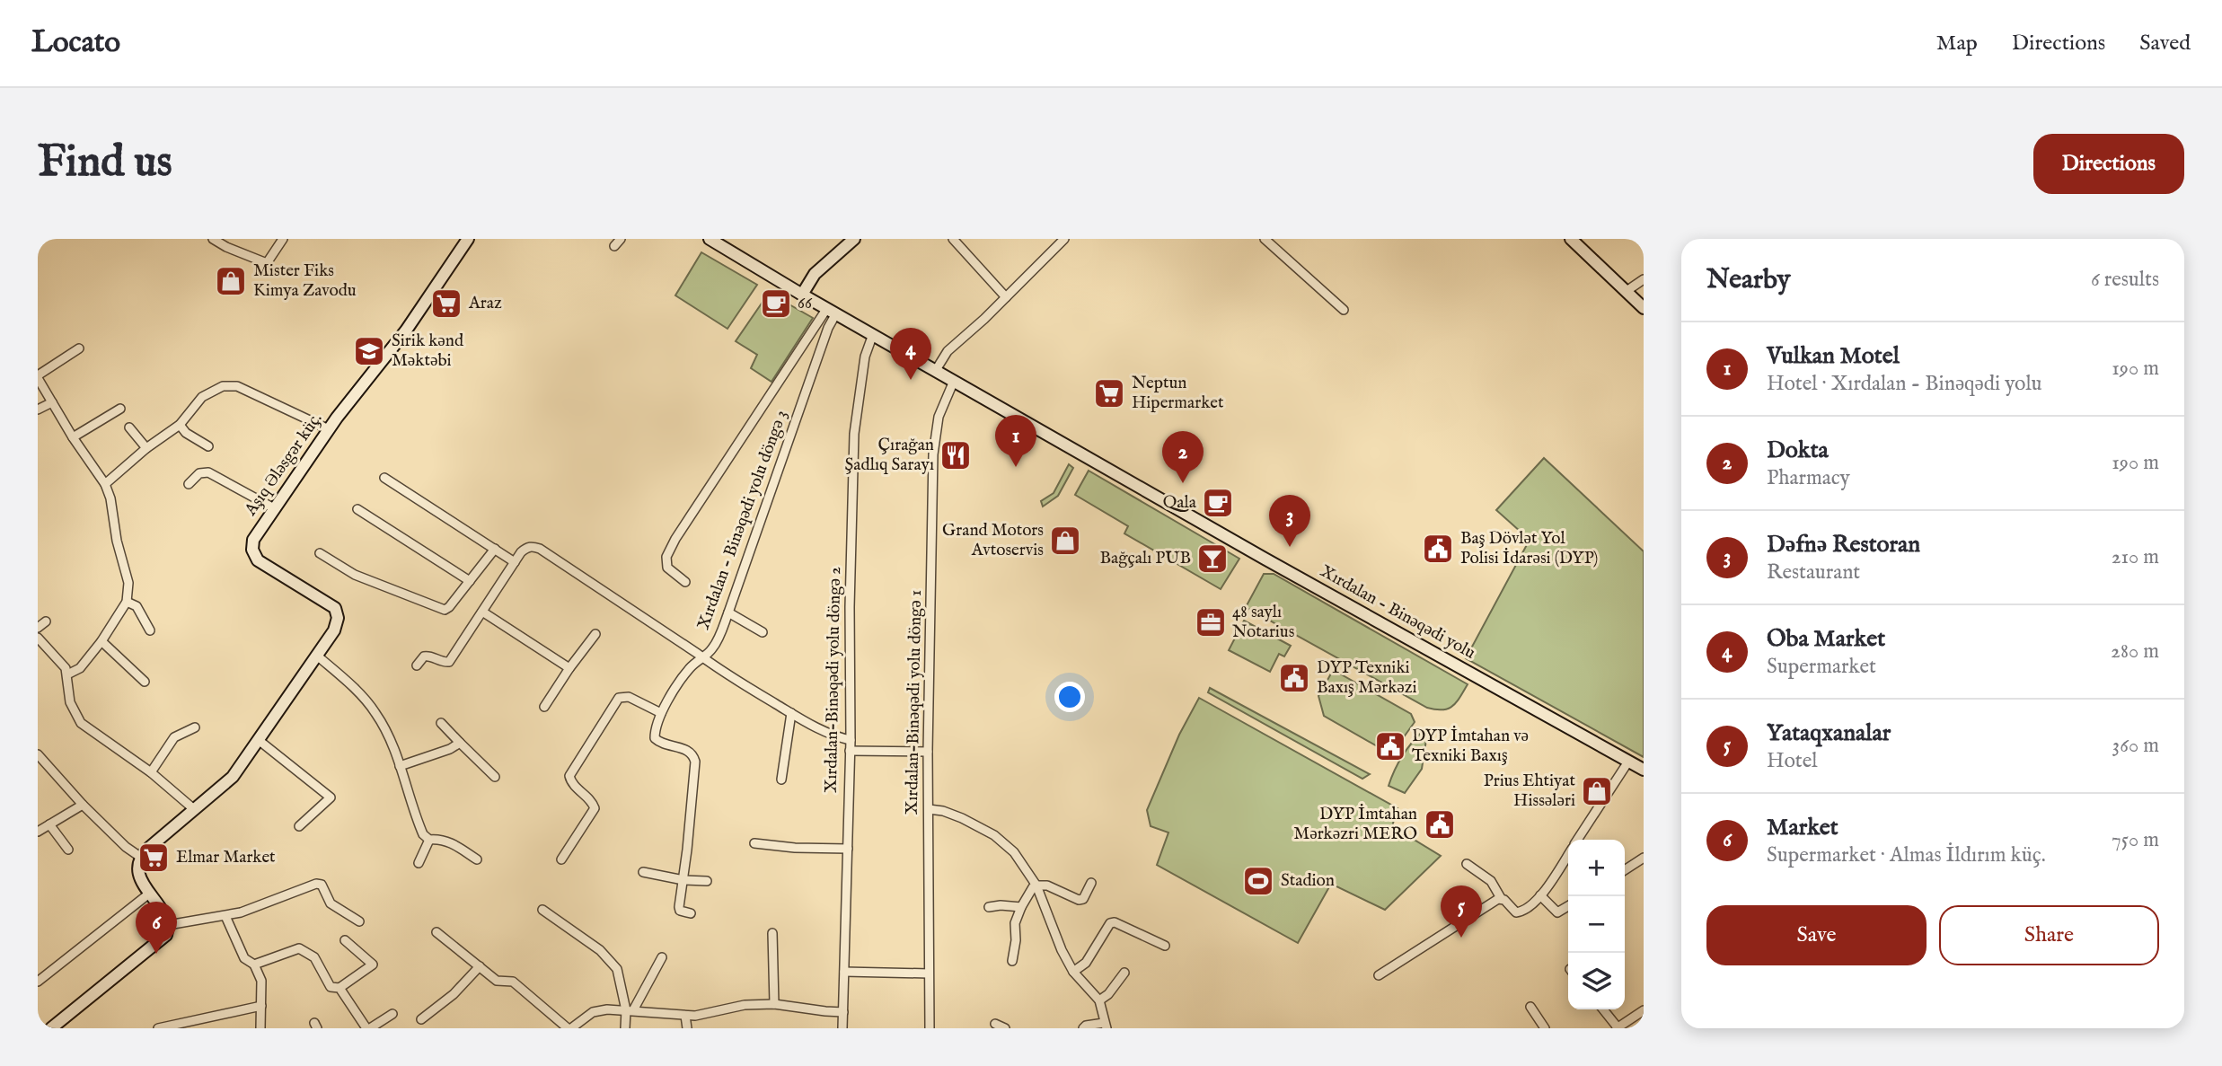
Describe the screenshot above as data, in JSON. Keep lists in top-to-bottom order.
{
  "streets": {
    "street": [
      "Aşıq Ələsgər küç.",
      "Xırdalan - Binəqədi yolu döngə 3",
      "Xırdalan - Binəqədi yolu",
      "Xırdalan-Binəqədi yolu döngə 2",
      "Xırdalan-Binəqədi yolu döngə 1"
    ]
  },
  "crossings": [
    ["Xırdalan - Binəqədi yolu döngə 3", "Xırdalan - Binəqədi yolu"],
    ["Xırdalan - Binəqədi yolu", "Xırdalan-Binəqədi yolu döngə 2"],
    ["Xırdalan - Binəqədi yolu", "Xırdalan-Binəqədi yolu döngə 1"]
  ],
  "places": {
    "shop": ["Mister Fiks Kimya Zavodu", "Grand Motors Avtoservis", "Prius Ehtiyat Hissələri"],
    "supermarket": ["Araz", "Neptun Hipermarket", "Elmar Market"],
    "cafe": ["66", "Qala"],
    "school or university": ["Sirik kənd Məktəbi"],
    "restaurant": ["Çırağan Şadlıq Sarayı"],
    "public building": [
      "Baş Dövlət Yol Polisi İdarəsi (DYP)",
      "DYP Texniki Baxış Mərkəzi",
      "DYP İmtahan və Texniki Baxış",
      "DYP İmtahan Mərkəzri MERO"
    ],
    "bar": ["Bağçalı PUB"],
    "office": ["48 saylı Notarius"],
    "sports": ["Stadion"]
  },
  "page": {
    "header": "Locato",
    "nav": ["Map", "Directions", "Saved"],
    "buttons": [
      "Directions",
      ["Save", "Share"]
    ],
    "title": "Find us",
    "heading": ["Nearby", "6 results"],
    "list": [
      {
        "mark": "1",
        "name": "Vulkan Motel",
        "note": "Hotel · Xırdalan - Binəqədi yolu",
        "value": "190 m"
      },
      {
        "mark": "2",
        "name": "Dokta",
        "note": "Pharmacy",
        "value": "190 m"
      },
      {
        "mark": "3",
        "name": "Dəfnə Restoran",
        "note": "Restaurant",
        "value": "210 m"
      },
      {
        "mark": "4",
        "name": "Oba Market",
        "note": "Supermarket",
        "value": "280 m"
      },
      {
        "mark": "5",
        "name": "Yataqxanalar",
        "note": "Hotel",
        "value": "360 m"
      },
      {
        "mark": "6",
        "name": "Market",
        "note": "Supermarket · Almas İldırım küç.",
        "value": "750 m"
      }
    ],
    "pins": [
      "4",
      "1",
      "2",
      "3",
      "5",
      "6"
    ],
    "map_buttons": ["+", "−"]
  }
}
